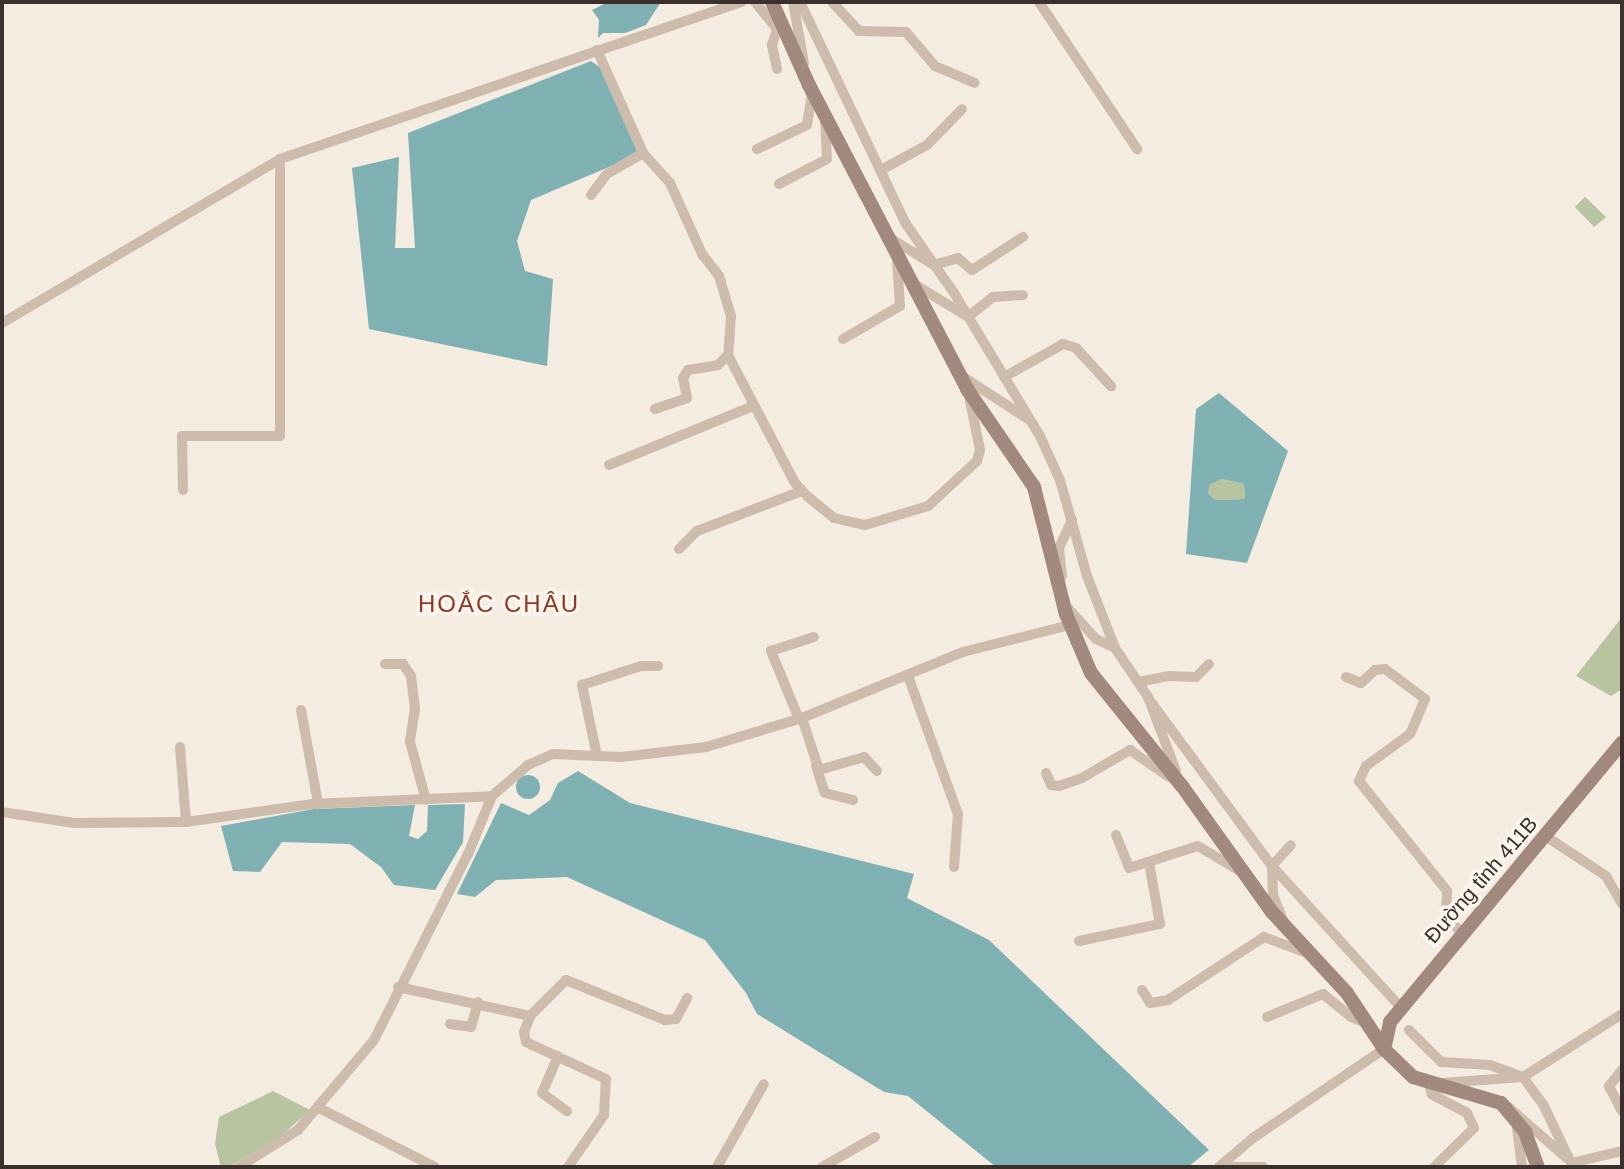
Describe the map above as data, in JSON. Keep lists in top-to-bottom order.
{
  "streets": {
    "main road": ["Đường tỉnh 411B"]
  },
  "districts": ["HOẮC CHÂU"]
}
